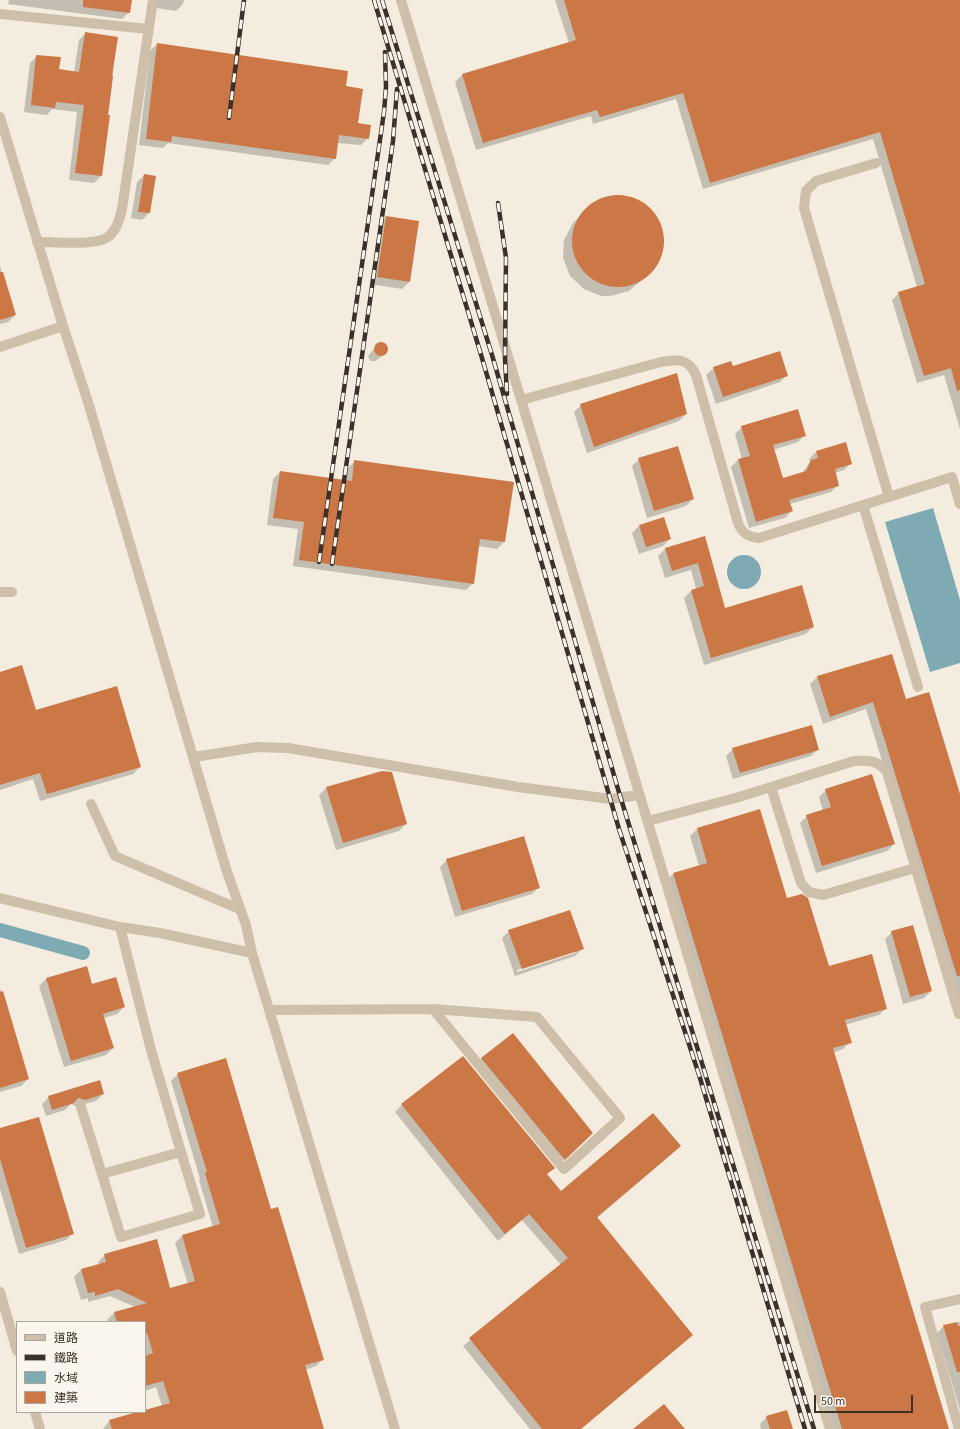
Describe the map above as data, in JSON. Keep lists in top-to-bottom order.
{
  "legend": [
    "道路",
    "鐵路",
    "水域",
    "建築"
  ],
  "scale_bar": "50 m"
}
